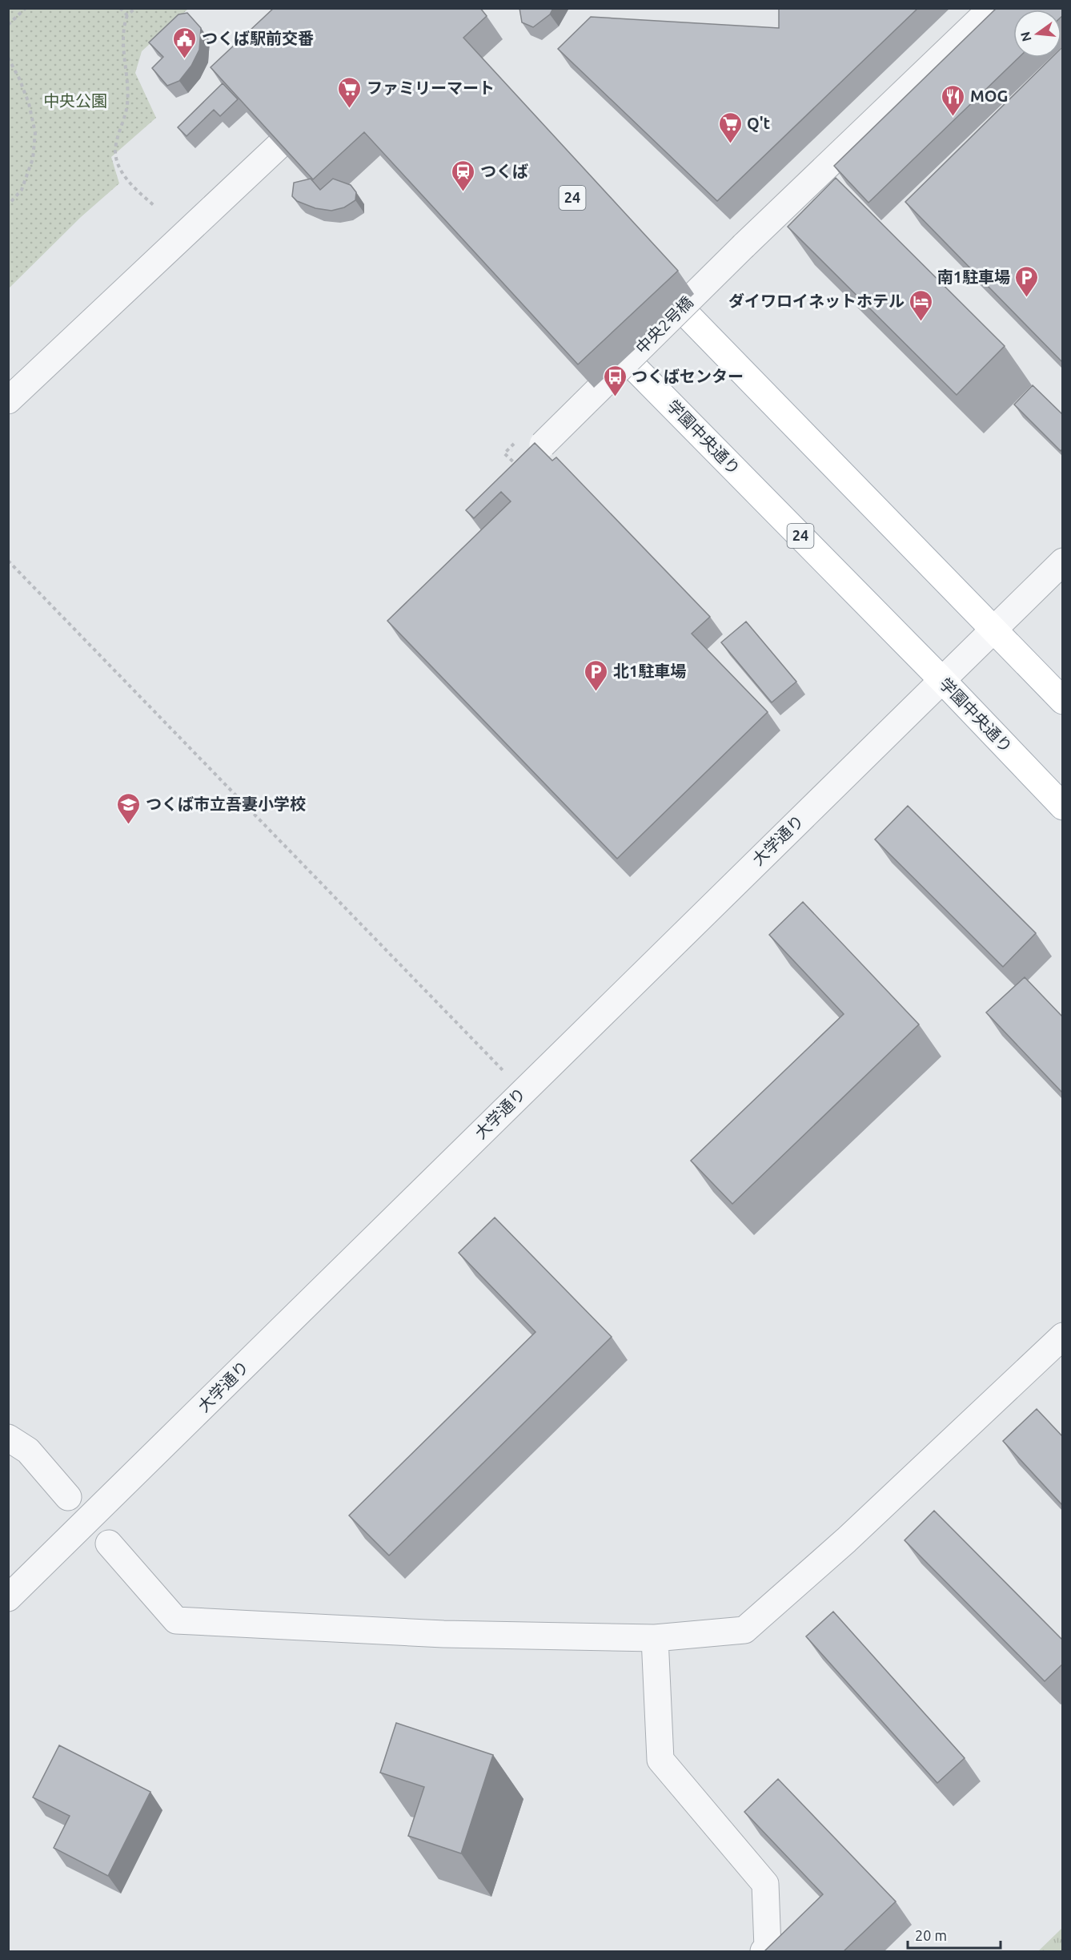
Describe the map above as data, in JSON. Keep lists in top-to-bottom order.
{
  "streets": {
    "main road": ["24", "学園中央通り"],
    "street": ["中央2号橋", "大学通り"]
  },
  "crossings": [
    ["学園中央通り", "大学通り"]
  ],
  "parks": ["中央公園"],
  "places": {
    "public building": ["つくば駅前交番"],
    "supermarket": ["ファミリーマート", "Q't"],
    "restaurant": ["MOG"],
    "station": ["つくば"],
    "parking": ["南1駐車場", "北1駐車場"],
    "hotel": ["ダイワロイネットホテル"],
    "bus stop": ["つくばセンター"],
    "school or university": ["つくば市立吾妻小学校"]
  },
  "scale_bar": "20 m",
  "north": "left"
}
